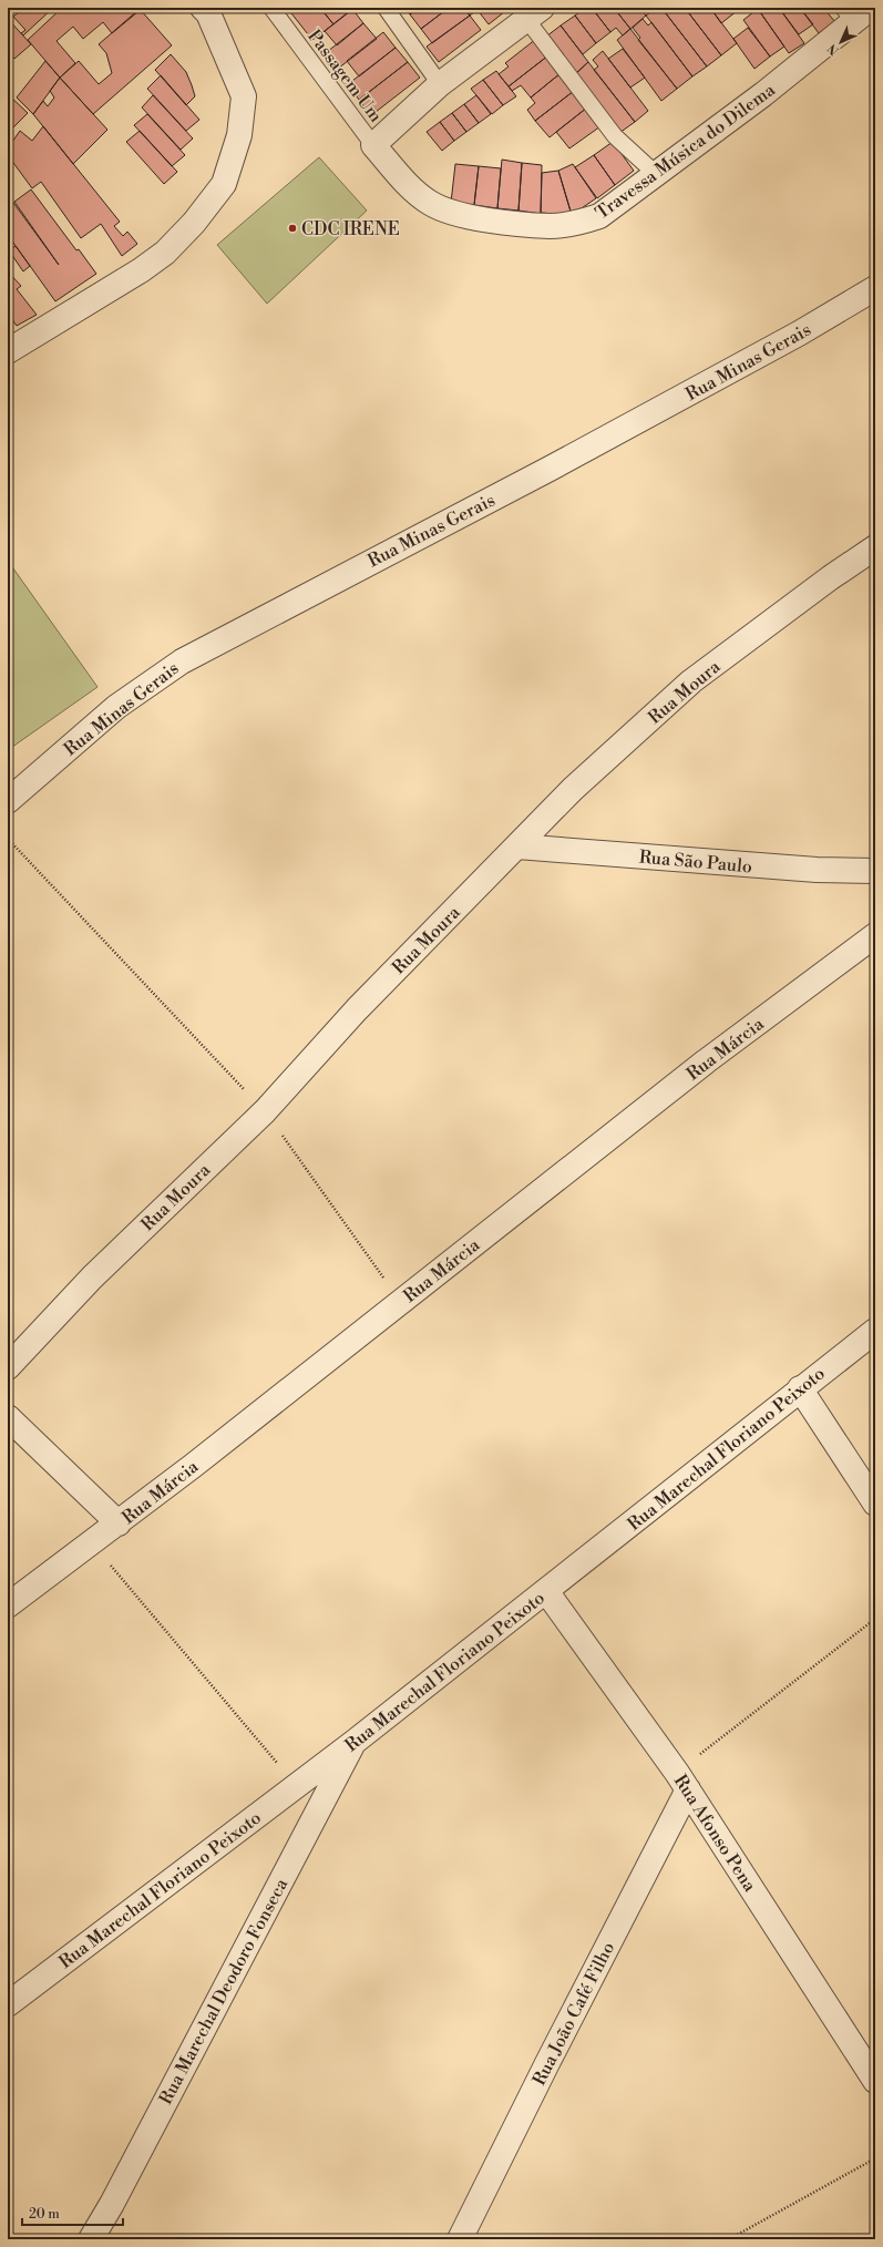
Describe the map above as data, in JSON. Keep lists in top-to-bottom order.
{
  "streets": {
    "street": [
      "Travessa Música do Dilema",
      "Rua Minas Gerais",
      "Rua Moura",
      "Rua São Paulo",
      "Rua Márcia",
      "Rua Marechal Floriano Peixoto",
      "Rua Afonso Pena",
      "Rua Marechal Deodoro Fonseca",
      "Rua João Café Filho"
    ],
    "lane": ["Passagem Um"]
  },
  "crossings": [
    ["Passagem Um", "Travessa Música do Dilema"],
    ["Rua Moura", "Rua São Paulo"],
    ["Rua Marechal Floriano Peixoto", "Rua Afonso Pena"],
    ["Rua Marechal Floriano Peixoto", "Rua Marechal Deodoro Fonseca"],
    ["Rua Afonso Pena", "Rua João Café Filho"]
  ],
  "places": ["CDC IRENE"],
  "scale_bar": "20 m",
  "north": "bottom left"
}
